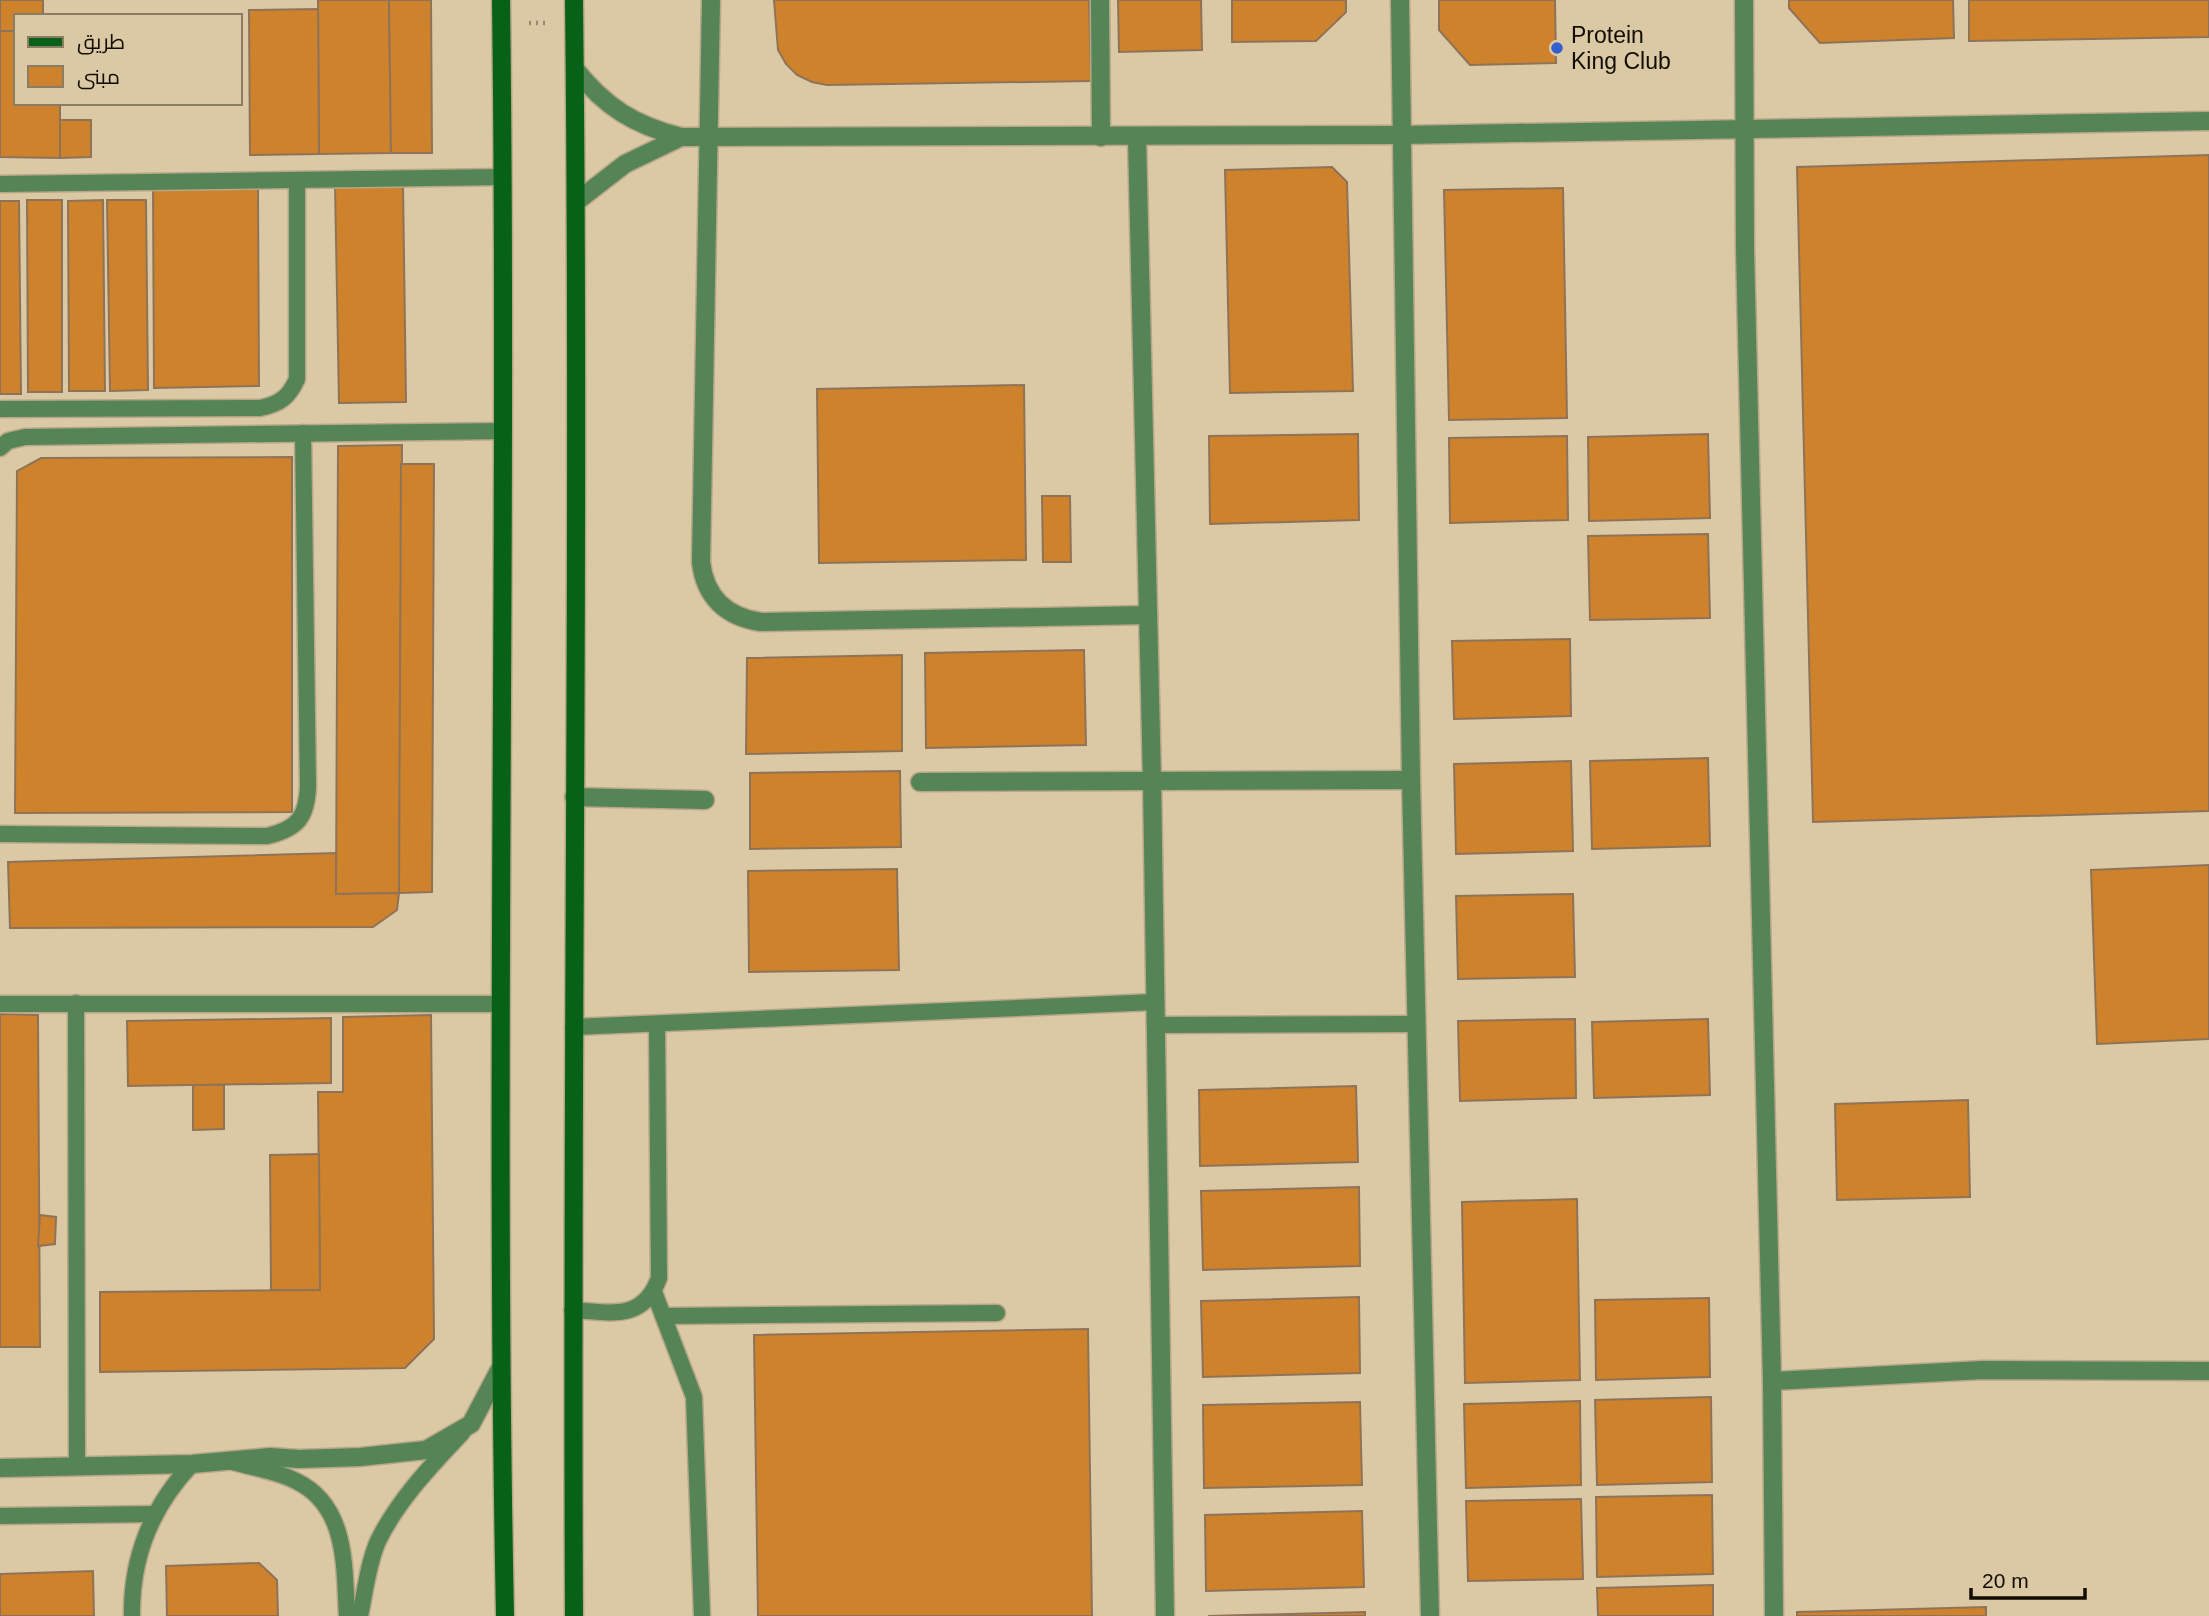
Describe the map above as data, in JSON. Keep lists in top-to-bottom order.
{
  "places": ["Protein King Club"],
  "legend": ["طريق", "مبنى"],
  "scale_bar": "20 m"
}
